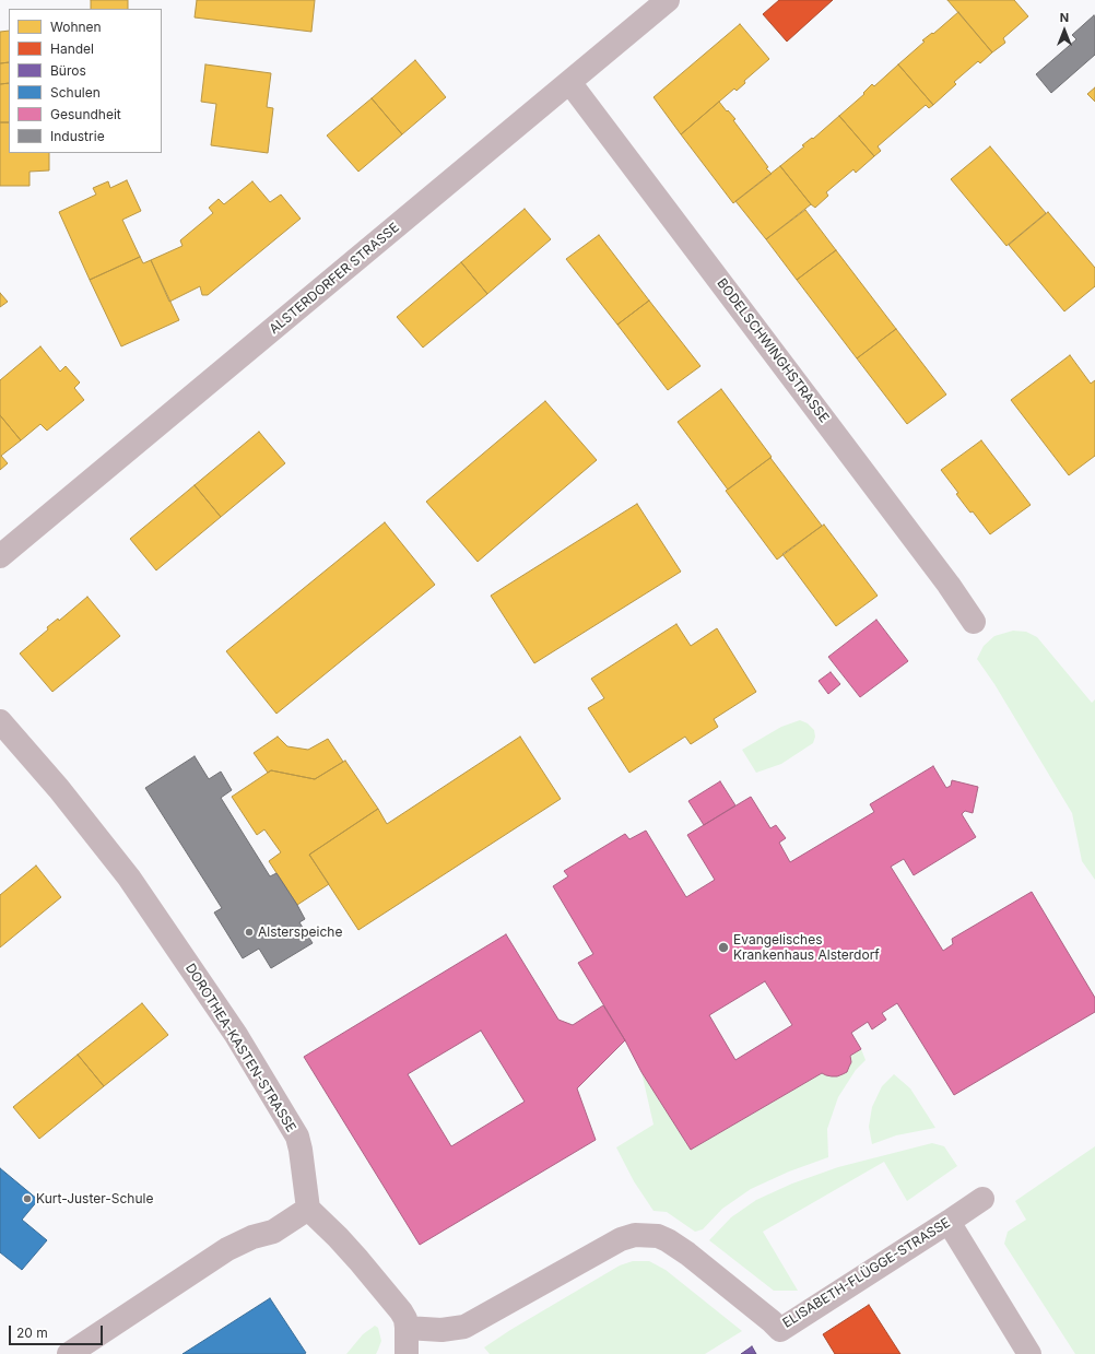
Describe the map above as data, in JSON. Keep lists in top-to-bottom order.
{
  "streets": {
    "street": [
      "ALSTERDORFER STRASSE",
      "BODELSCHWINGHSTRASSE",
      "DOROTHEA-KASTEN-STRASSE",
      "ELISABETH-FLÜGGE-STRASSE"
    ]
  },
  "crossings": [
    ["ALSTERDORFER STRASSE", "BODELSCHWINGHSTRASSE"]
  ],
  "places": ["Alsterspeiche", "Evangelisches Krankenhaus Alsterdorf", "Kurt-Juster-Schule"],
  "legend": [
    "Wohnen",
    "Handel",
    "Büros",
    "Schulen",
    "Gesundheit",
    "Industrie"
  ],
  "scale_bar": "20 m",
  "north": "top"
}
